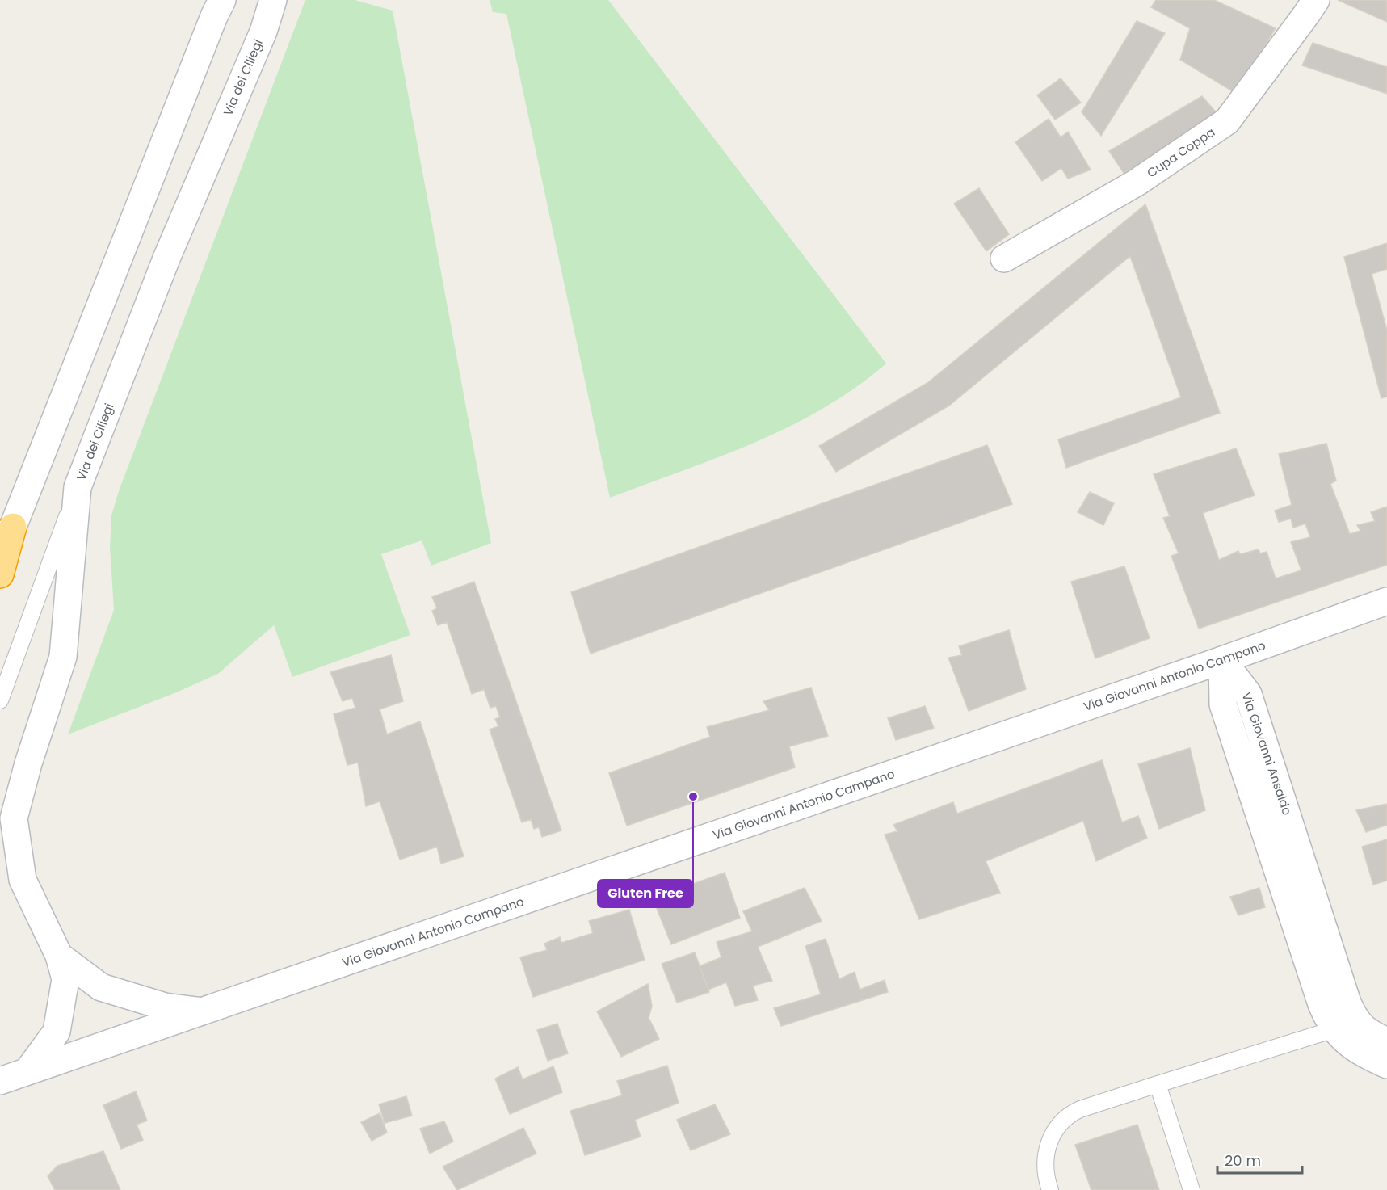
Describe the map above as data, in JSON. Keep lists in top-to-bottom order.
{
  "streets": {
    "main road": [
      "Via dei Ciliegi",
      "Cupa Coppa",
      "Via Giovanni Antonio Campano",
      "Via Giovanni Ansaldo"
    ]
  },
  "crossings": [
    ["Via dei Ciliegi", "Via Giovanni Antonio Campano"],
    ["Via Giovanni Antonio Campano", "Via Giovanni Ansaldo"]
  ],
  "places": ["Gluten Free"],
  "scale_bar": "20 m"
}
